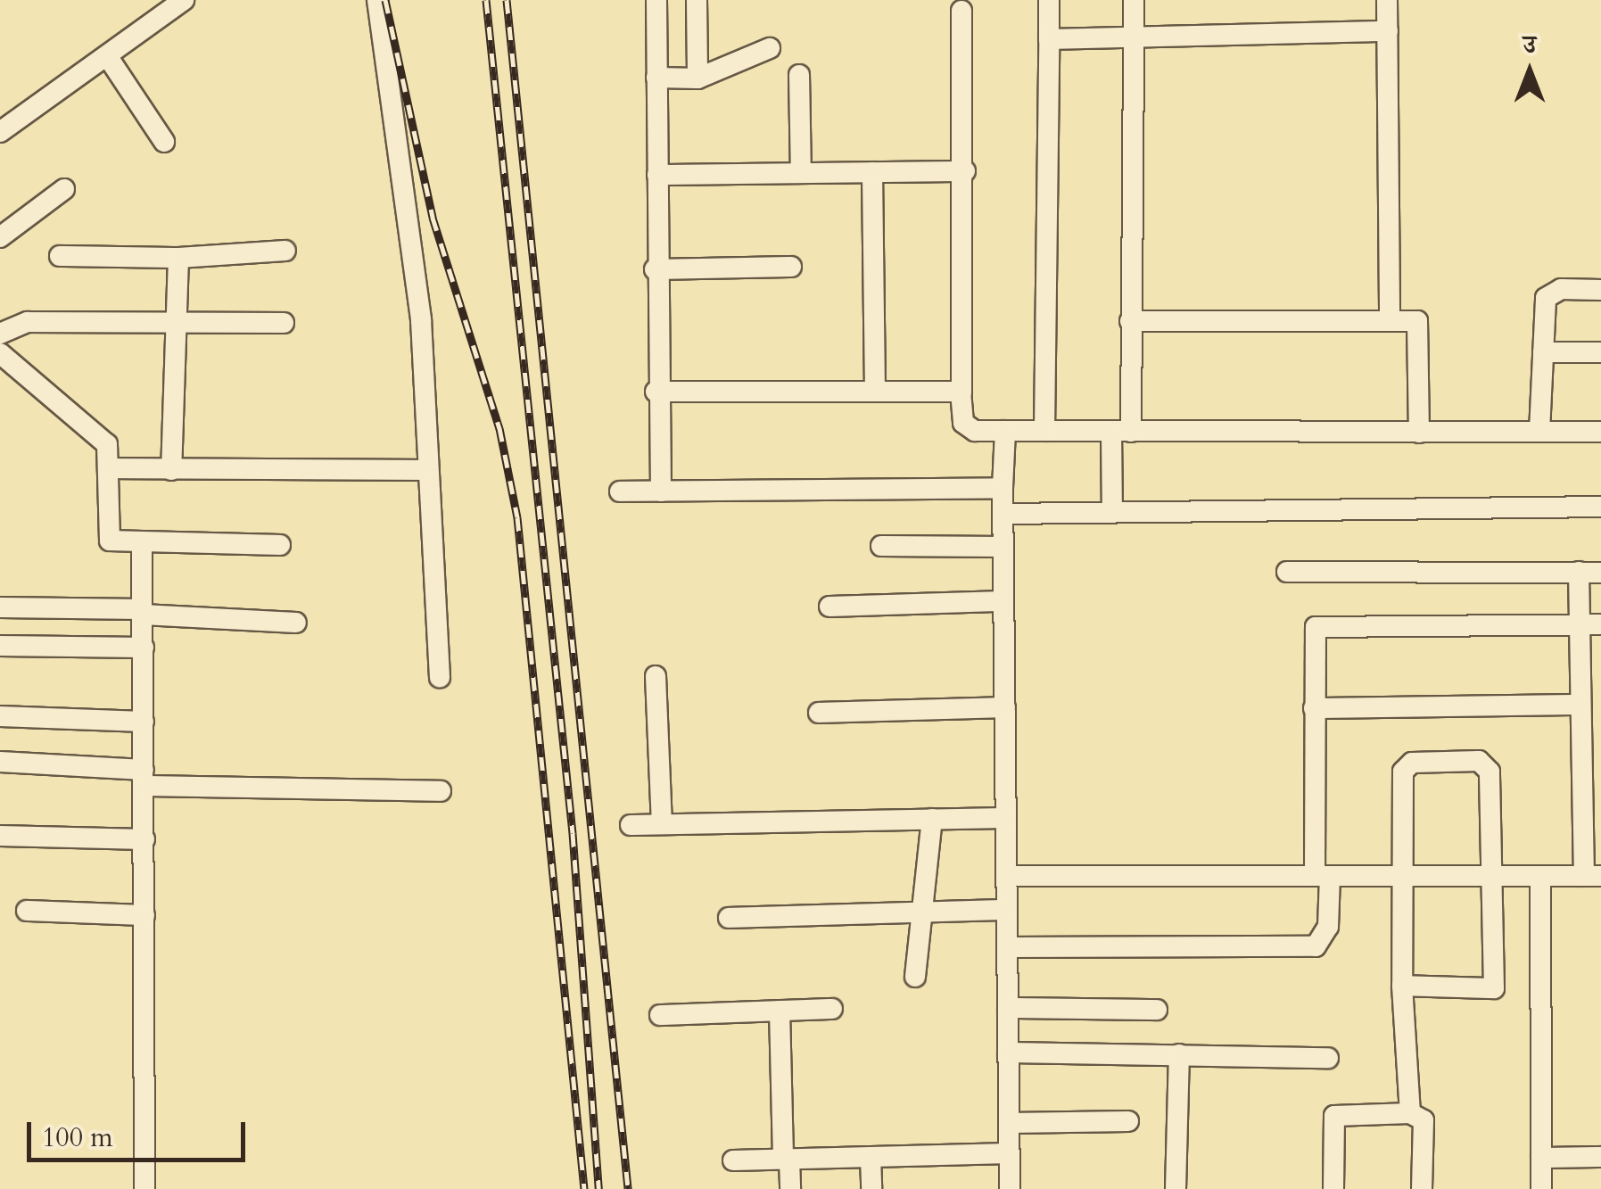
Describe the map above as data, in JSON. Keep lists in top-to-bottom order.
{
  "scale_bar": "100 m",
  "north": "top"
}
